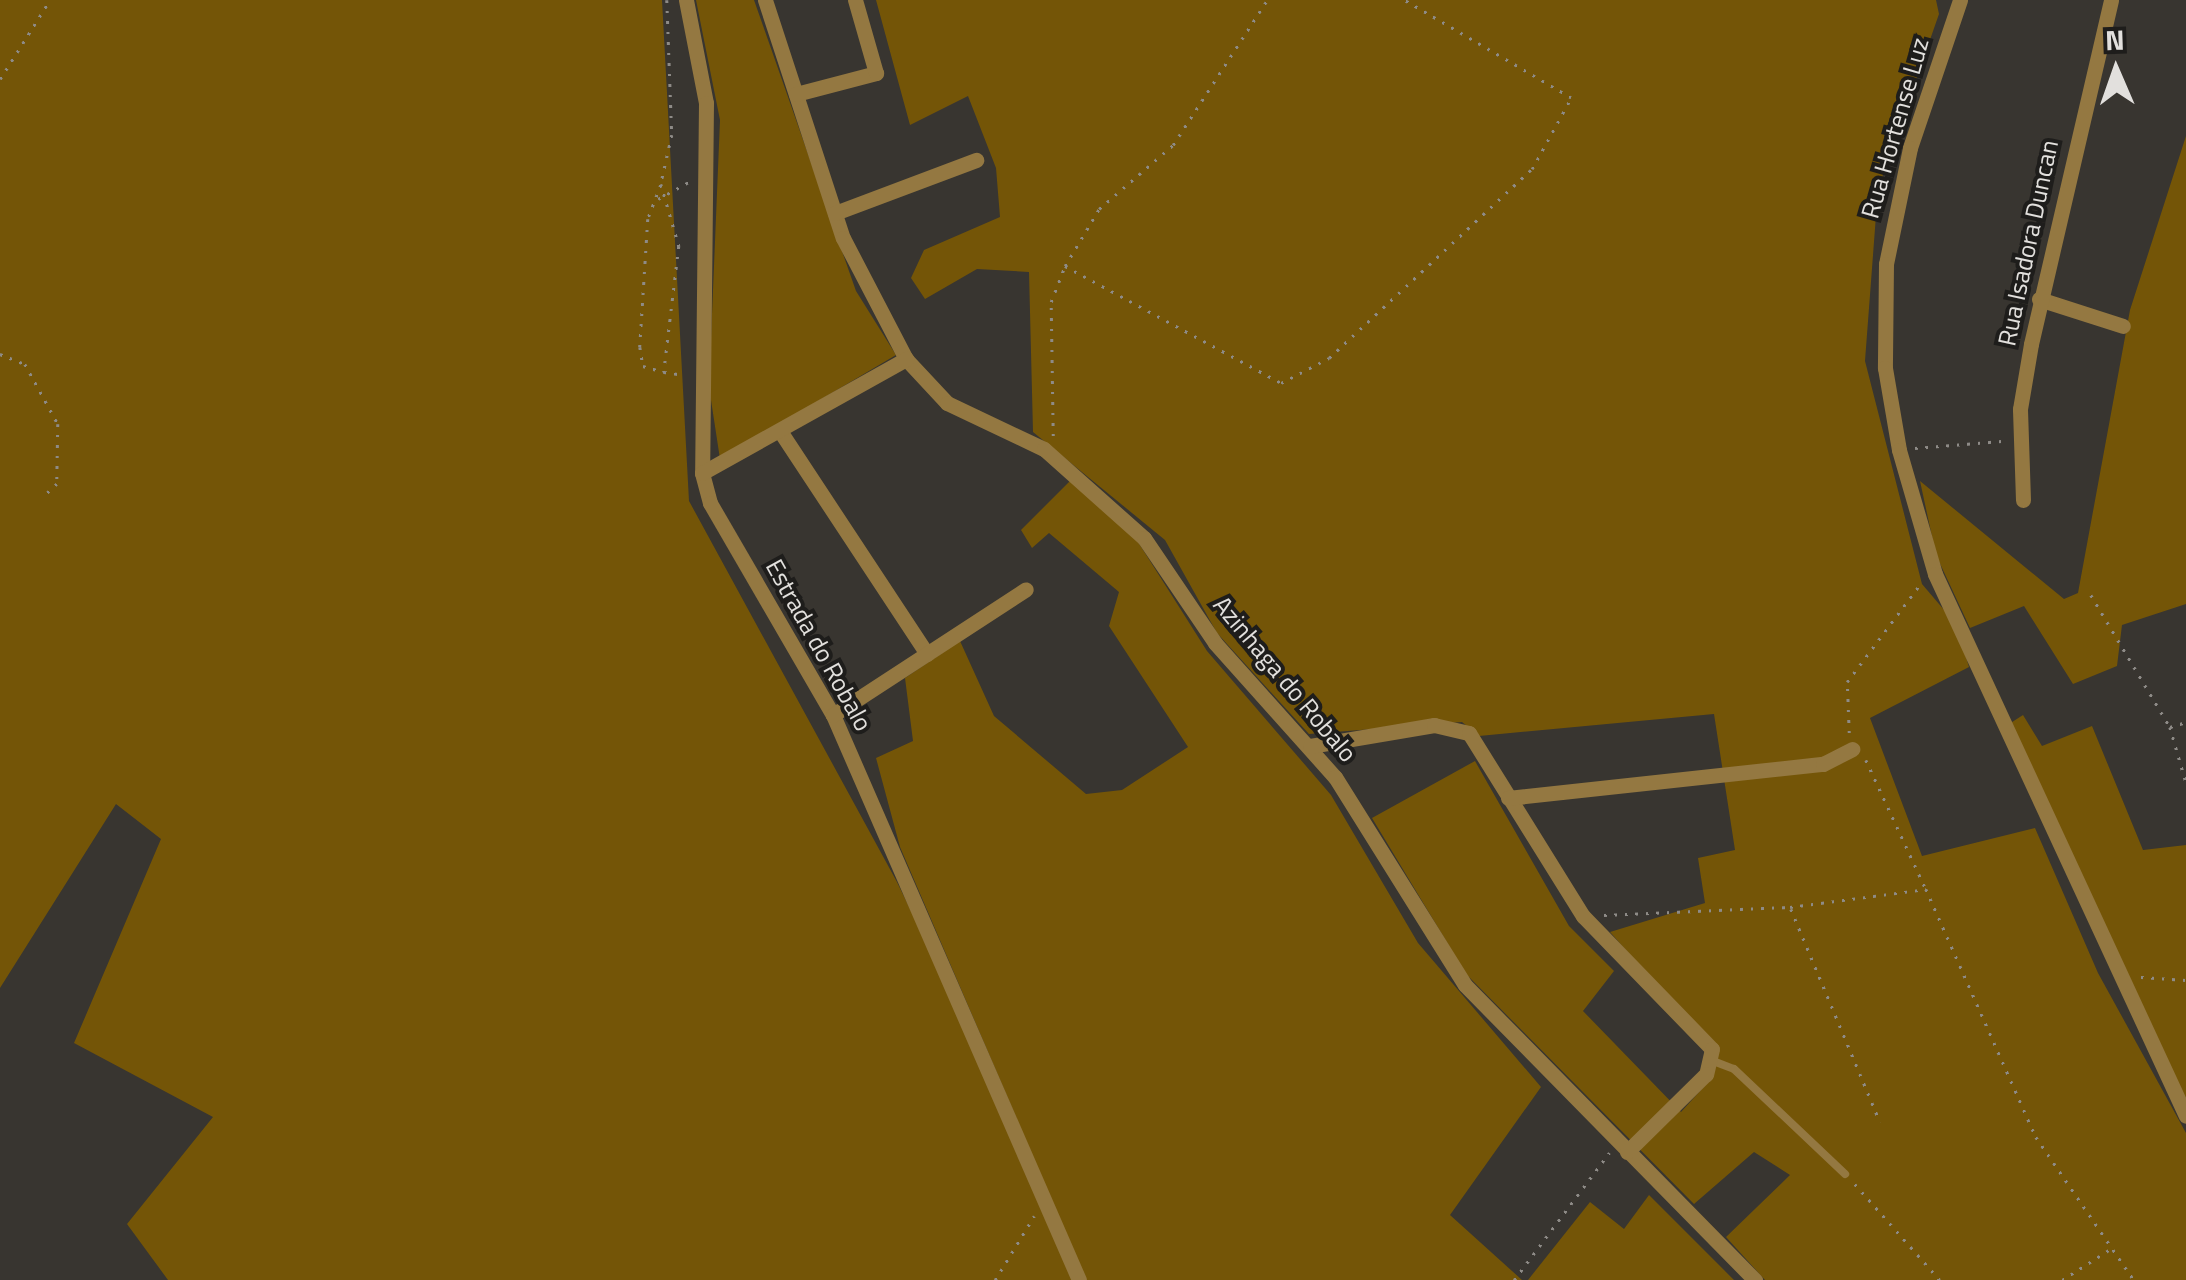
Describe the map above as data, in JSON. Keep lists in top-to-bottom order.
{
  "streets": {
    "street": [
      "Rua Hortense Luz",
      "Rua Isadora Duncan",
      "Estrada do Robalo",
      "Azinhaga do Robalo"
    ]
  },
  "north": "top"
}
